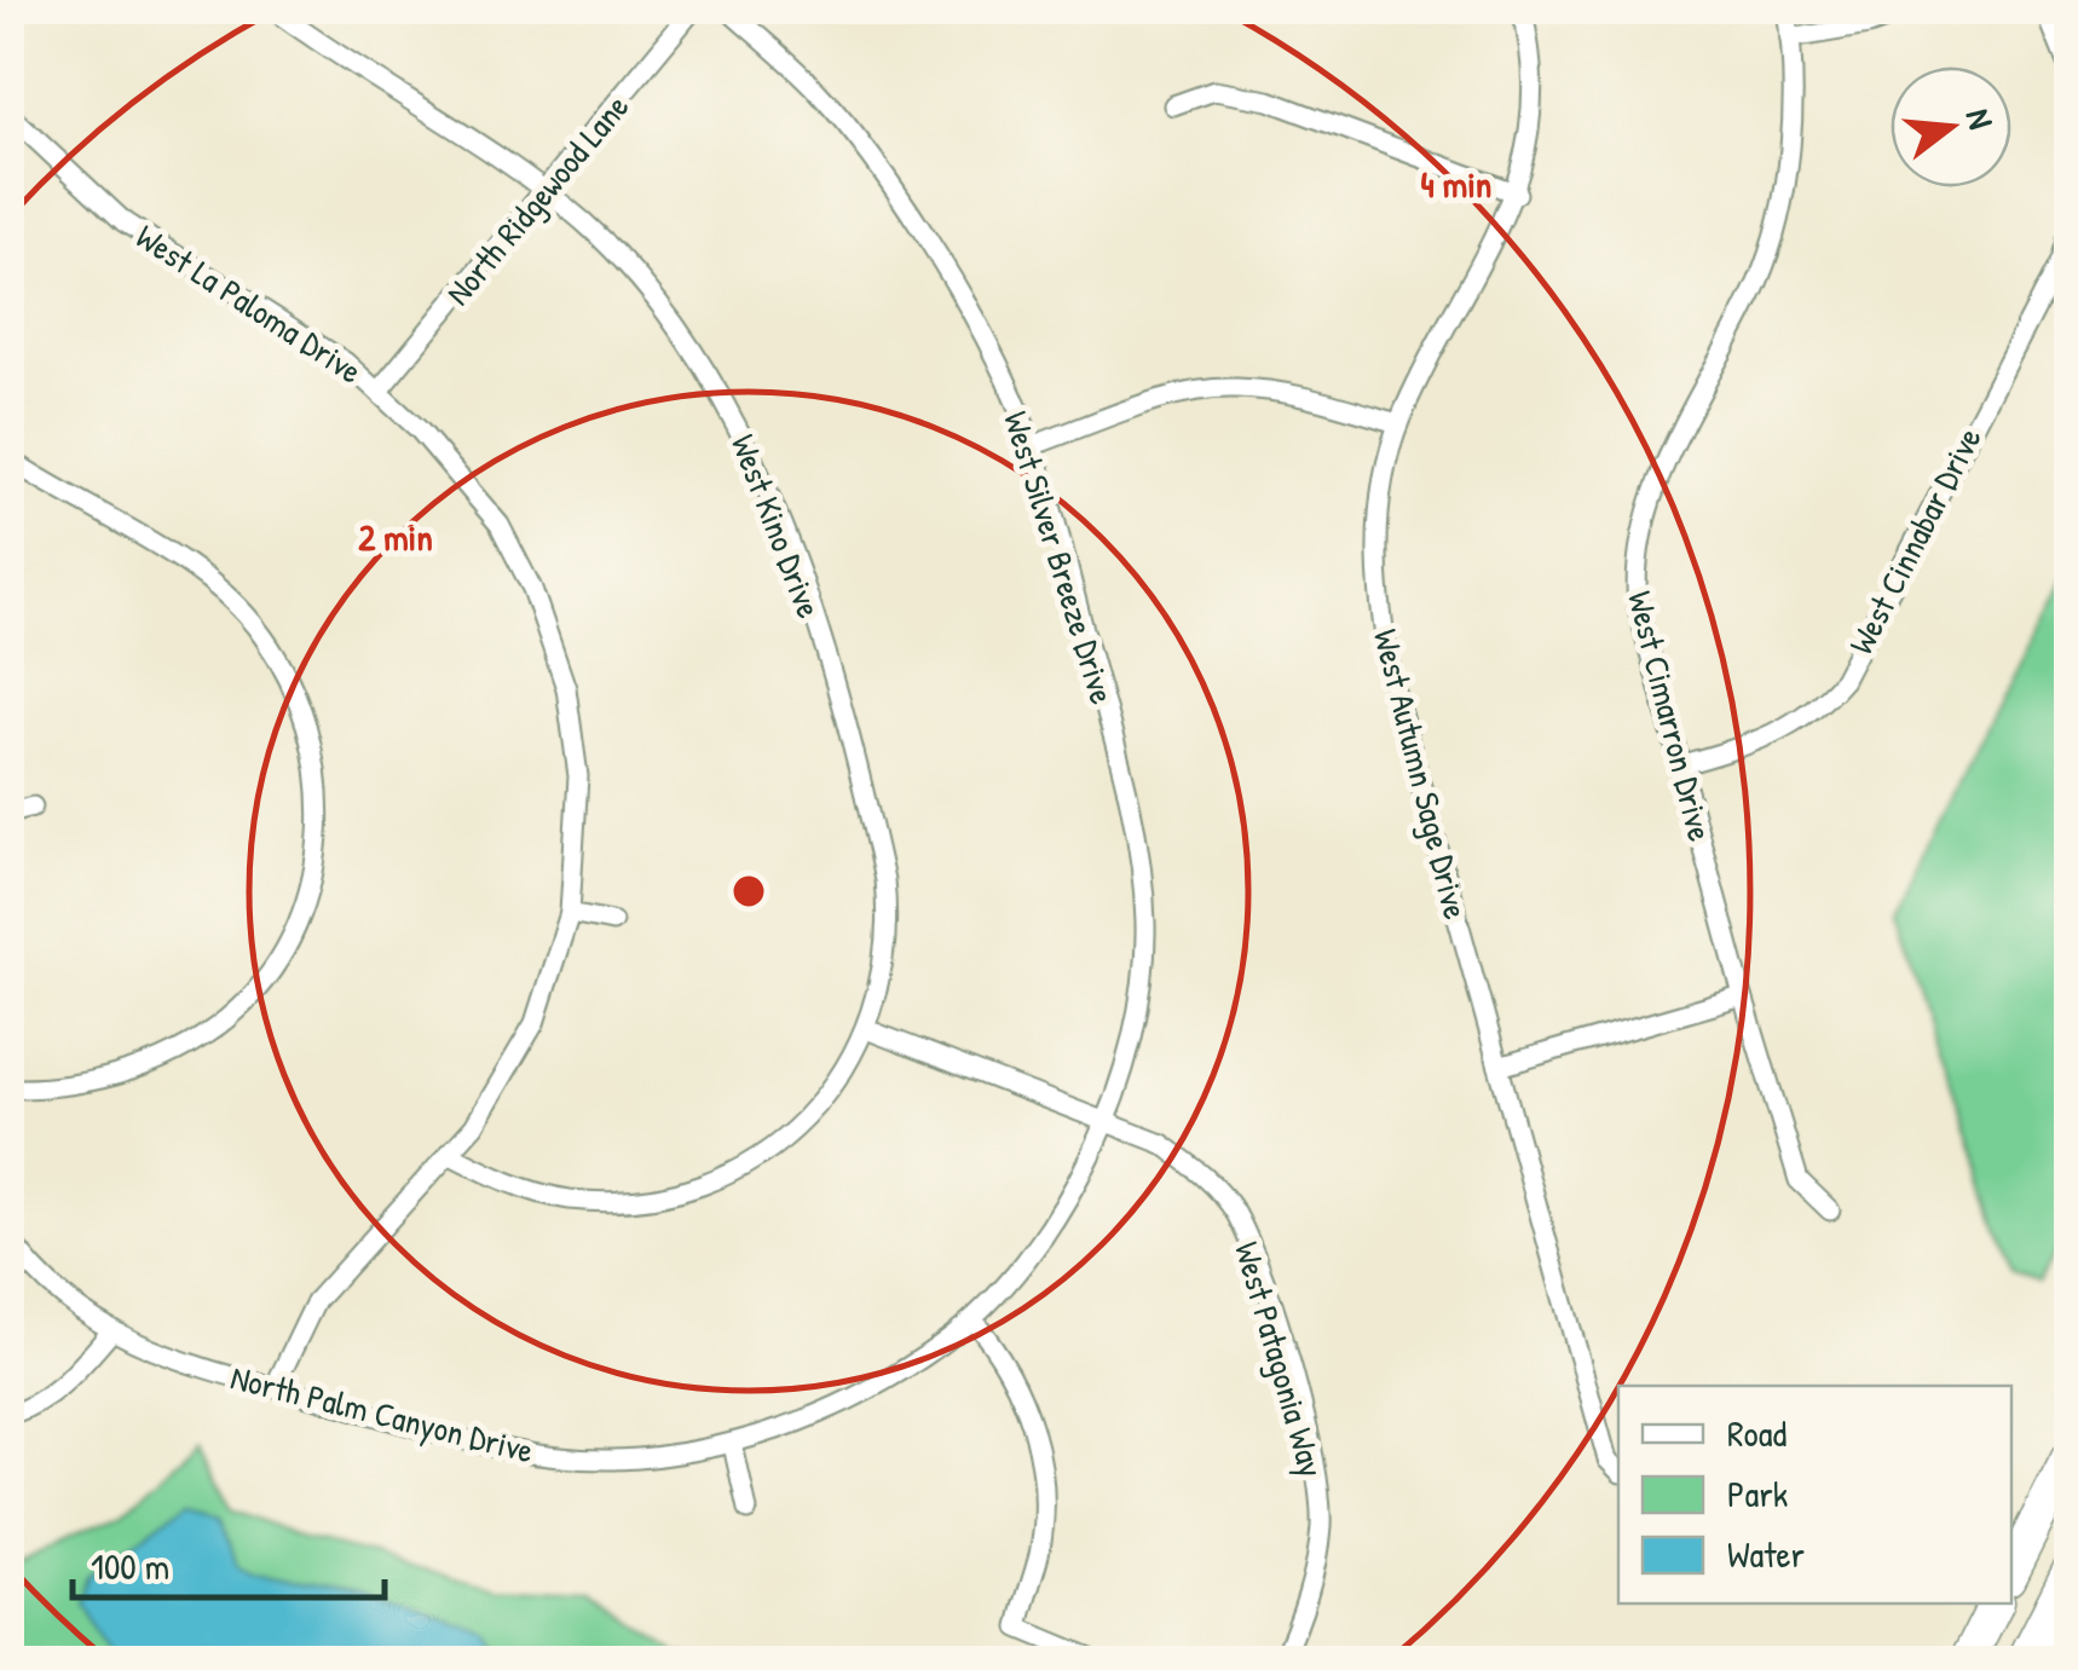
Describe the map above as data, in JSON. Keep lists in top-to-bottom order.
{
  "streets": {
    "street": [
      "North Ridgewood Lane",
      "West La Paloma Drive",
      "West Kino Drive",
      "West Cinnabar Drive",
      "West Silver Breeze Drive",
      "West Cimarron Drive",
      "West Autumn Sage Drive",
      "West Patagonia Way",
      "North Palm Canyon Drive"
    ]
  },
  "crossings": [
    ["North Ridgewood Lane", "West La Paloma Drive"],
    ["North Ridgewood Lane", "West Kino Drive"],
    ["West La Paloma Drive", "West Kino Drive"],
    ["West La Paloma Drive", "North Palm Canyon Drive"],
    ["West Kino Drive", "West Patagonia Way"],
    ["West Cinnabar Drive", "West Cimarron Drive"],
    ["West Silver Breeze Drive", "West Patagonia Way"],
    ["West Silver Breeze Drive", "North Palm Canyon Drive"],
    ["West Patagonia Way", "North Palm Canyon Drive"]
  ],
  "legend": ["Road", "Park", "Water"],
  "scale_bar": "100 m",
  "north": "right",
  "rings": ["4 min", "2 min"]
}
